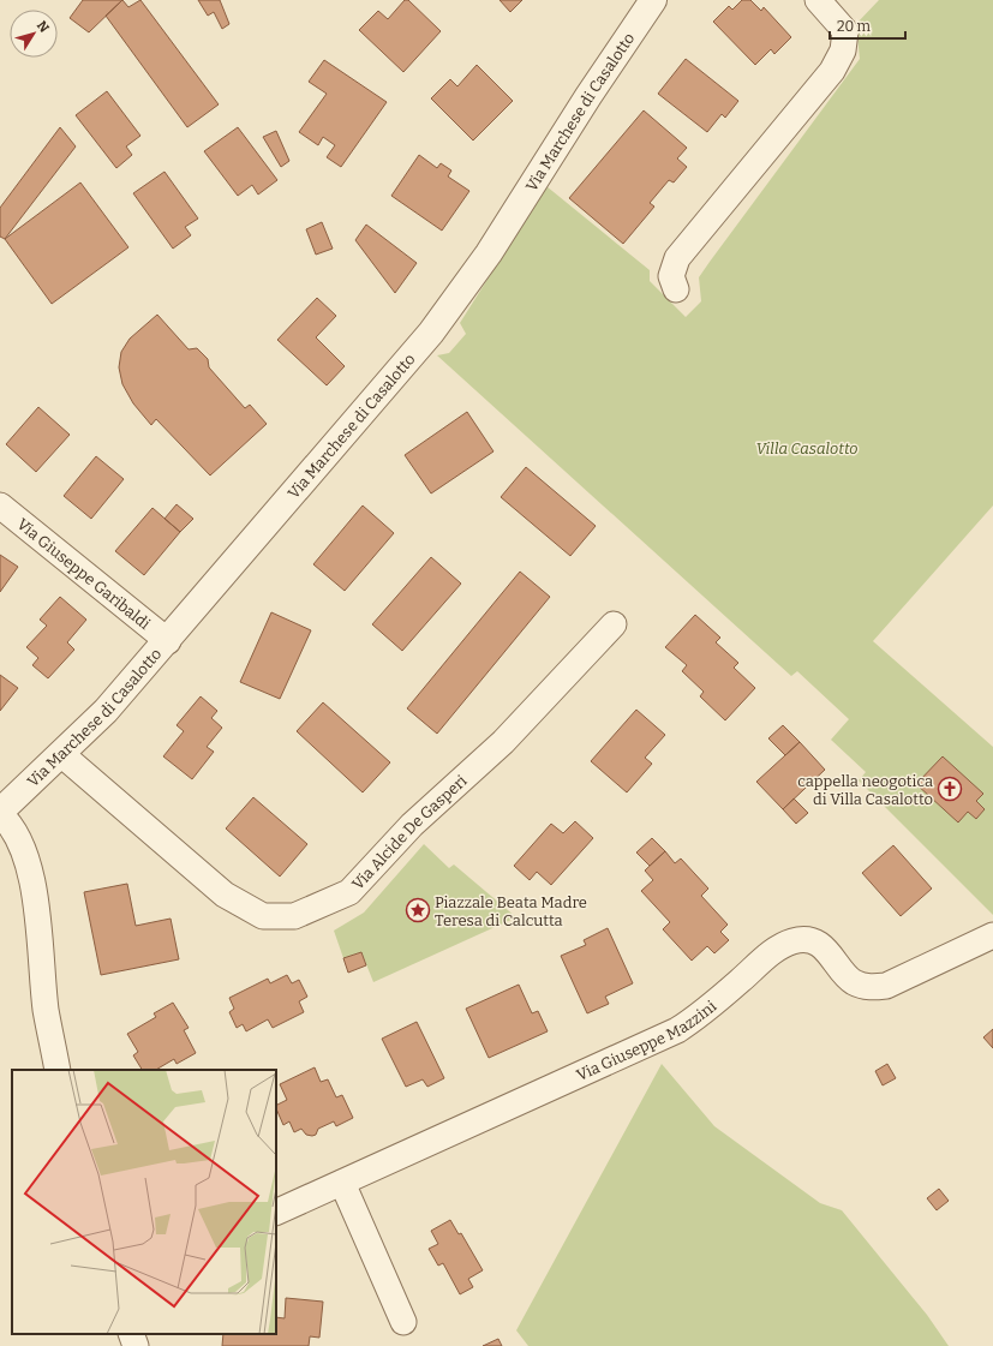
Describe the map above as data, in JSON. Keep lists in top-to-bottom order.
{
  "streets": {
    "street": [
      "Via Marchese di Casalotto",
      "Via Giuseppe Garibaldi",
      "Via Alcide De Gasperi",
      "Via Giuseppe Mazzini"
    ]
  },
  "crossings": [
    ["Via Marchese di Casalotto", "Via Giuseppe Garibaldi"],
    ["Via Marchese di Casalotto", "Via Alcide De Gasperi"]
  ],
  "parks": ["Villa Casalotto"],
  "places": {
    "church": ["cappella neogotica di Villa Casalotto"],
    "place": ["Piazzale Beata Madre Teresa di Calcutta"]
  },
  "scale_bar": "20 m",
  "north": "top right"
}
